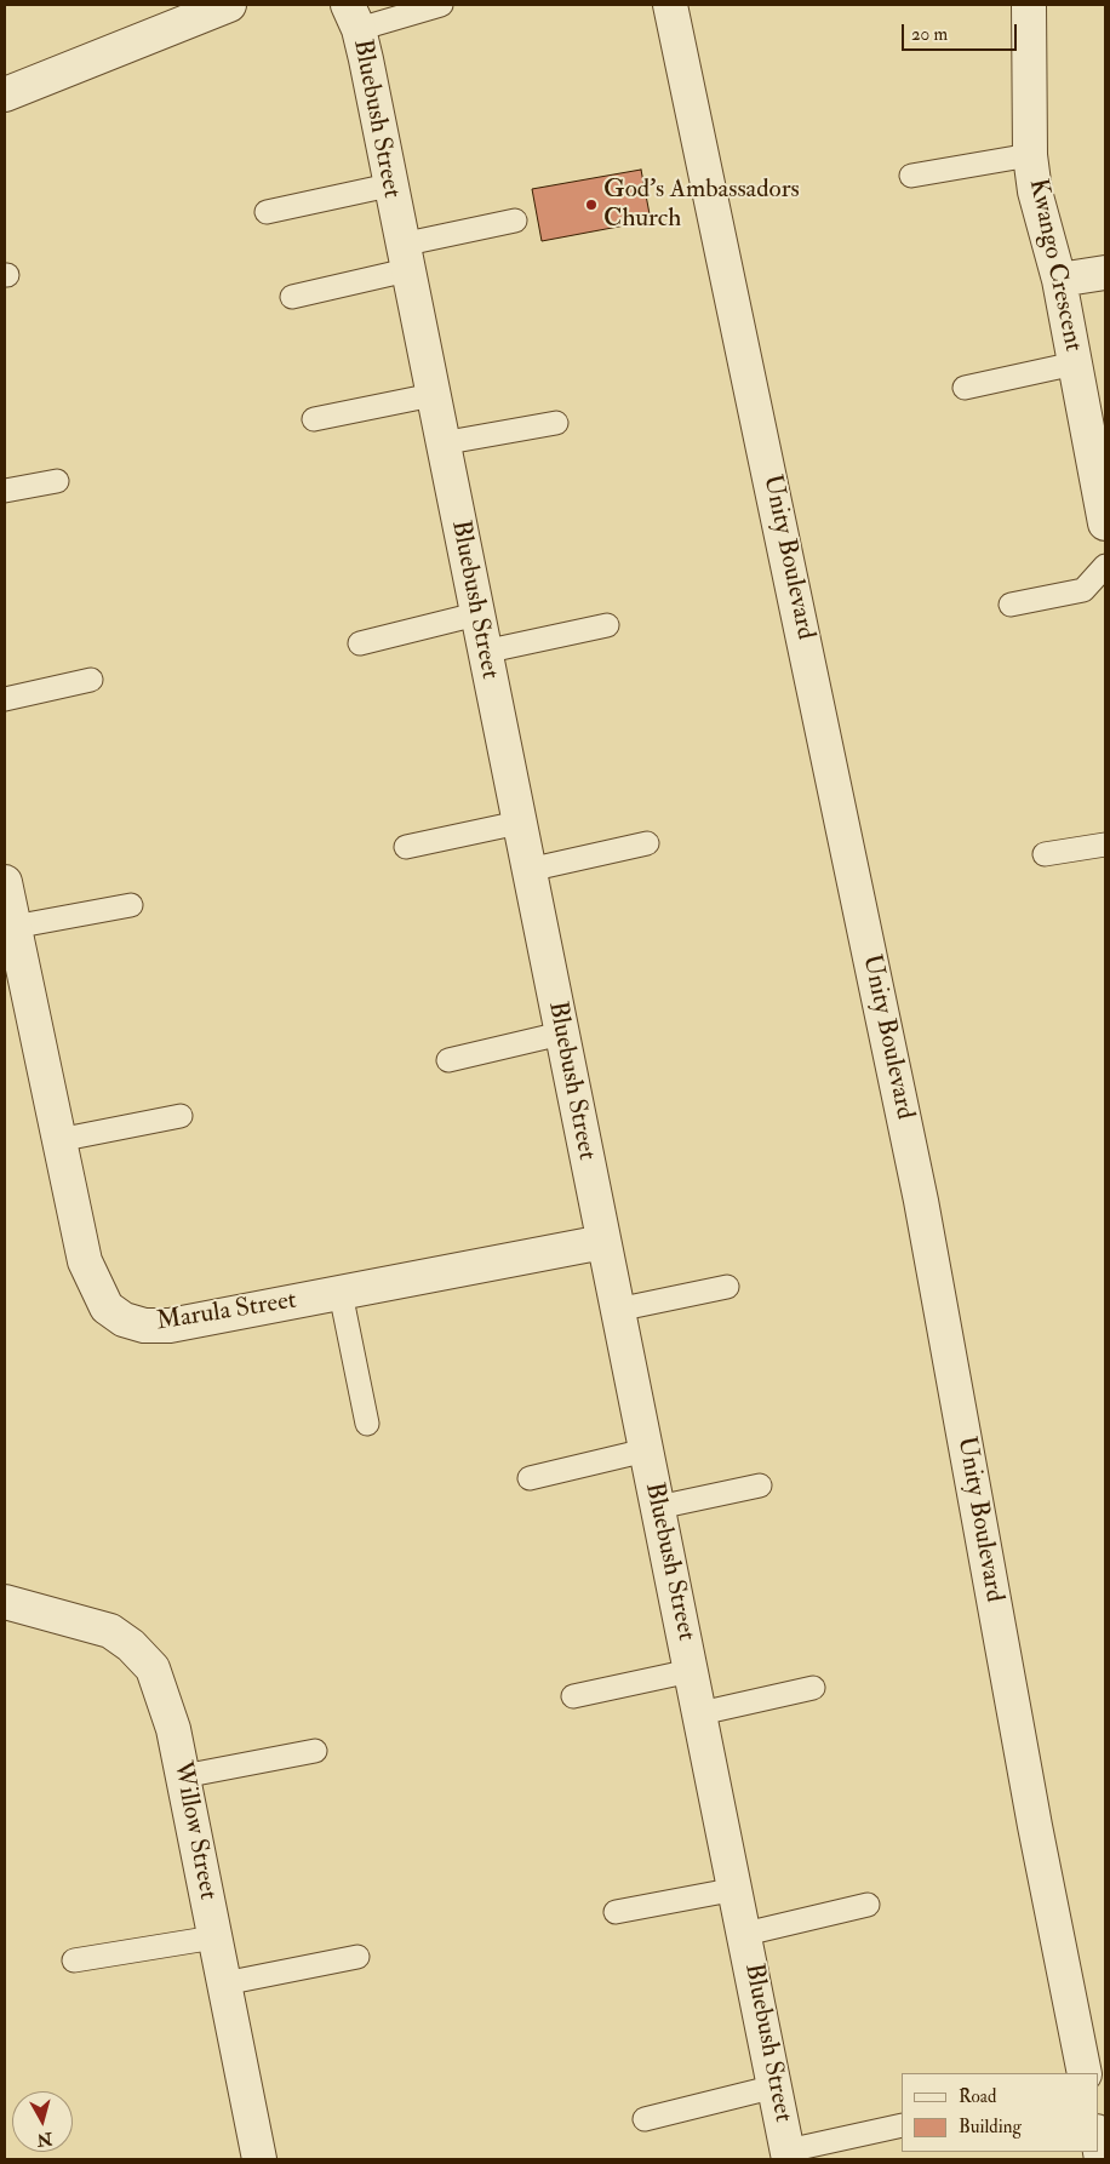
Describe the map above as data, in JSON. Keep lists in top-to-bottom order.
{
  "streets": {
    "street": [
      "Bluebush Street",
      "Kwango Crescent",
      "Unity Boulevard",
      "Marula Street",
      "Willow Street"
    ]
  },
  "crossings": [
    ["Bluebush Street", "Marula Street"]
  ],
  "places": ["God's Ambassadors Church"],
  "legend": ["Road", "Building"],
  "scale_bar": "20 m",
  "north": "bottom"
}
